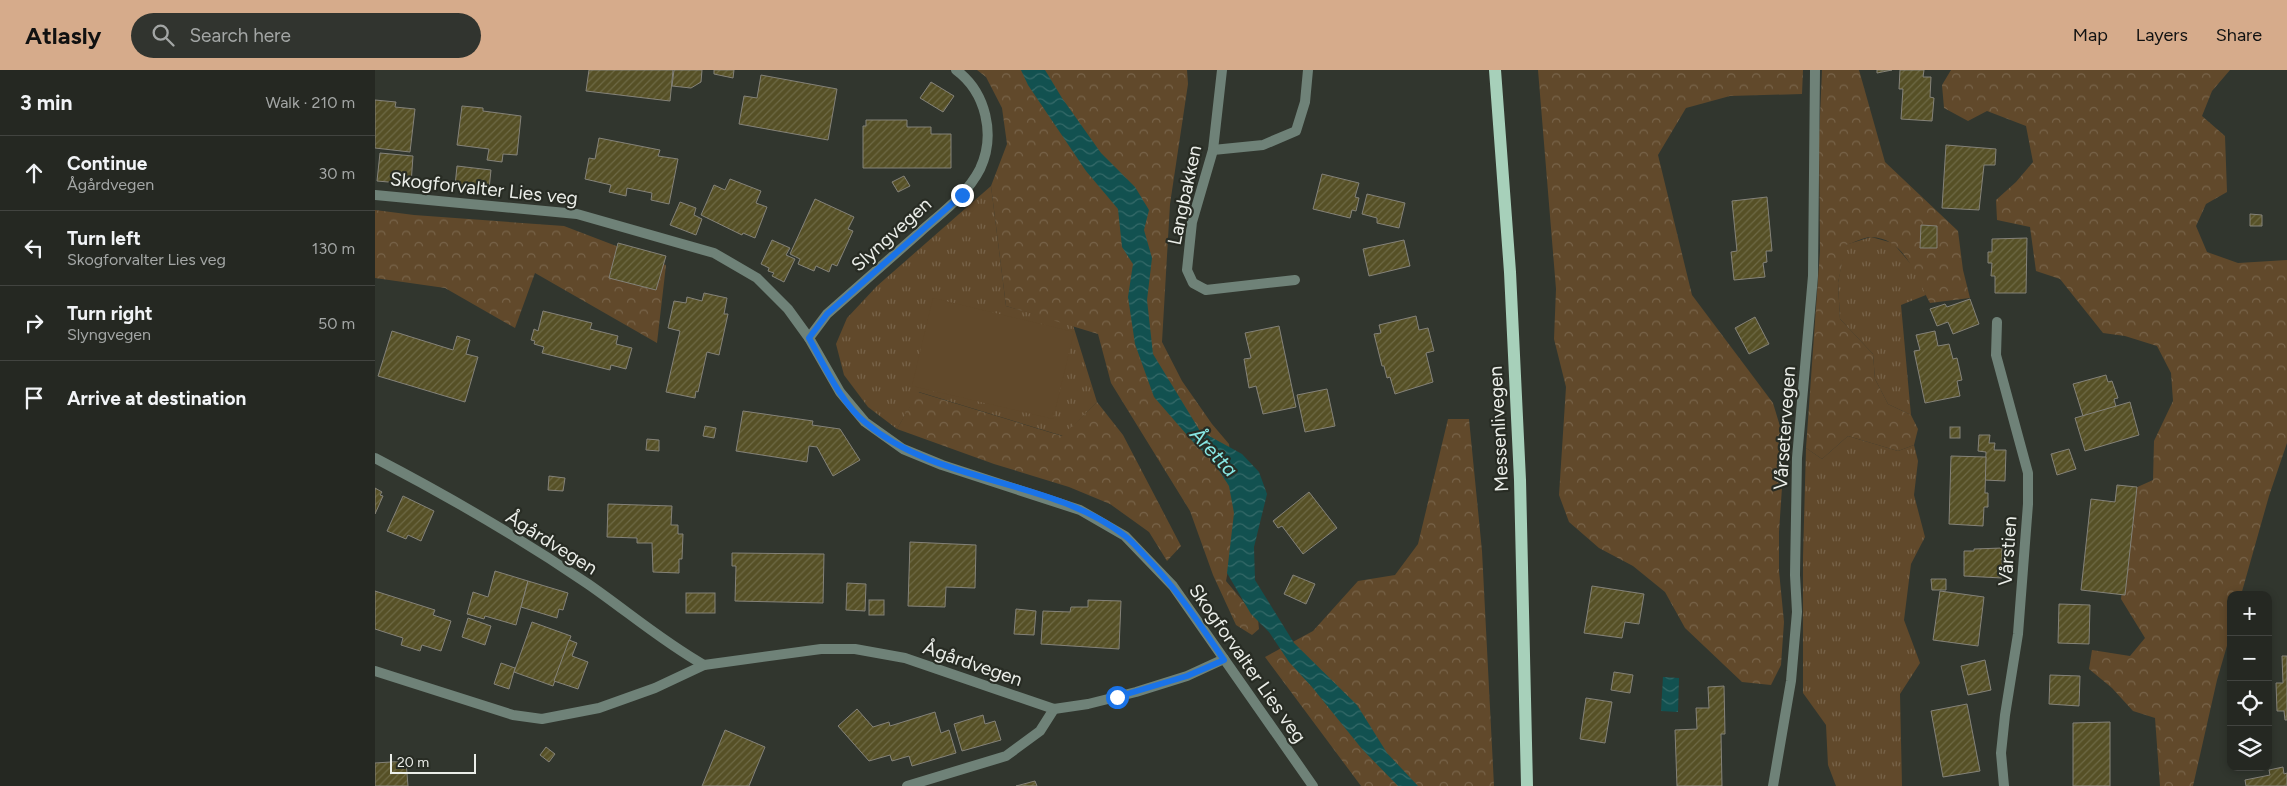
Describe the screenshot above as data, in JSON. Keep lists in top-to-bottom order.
{
  "streets": {
    "main road": ["Messenlivegen"],
    "street": [
      "Skogforvalter Lies veg",
      "Langbakken",
      "Slyngvegen",
      "Vårsetervegen",
      "Ågårdvegen",
      "Vårstien"
    ]
  },
  "crossings": [
    ["Skogforvalter Lies veg", "Slyngvegen"],
    ["Skogforvalter Lies veg", "Ågårdvegen"]
  ],
  "water": ["Åretta"],
  "scale_bar": "20 m",
  "page": {
    "header": "Atlasly",
    "search": "Search here",
    "nav": ["Map", "Layers", "Share"],
    "heading": ["3 min", "Walk · 210 m"],
    "list": [
      ["Continue", "Ågårdvegen", "30 m"],
      ["Turn left", "Skogforvalter Lies veg", "130 m"],
      ["Turn right", "Slyngvegen", "50 m"],
      "Arrive at destination"
    ],
    "map_buttons": ["+", "−"],
    "scale": "20 m"
  }
}
